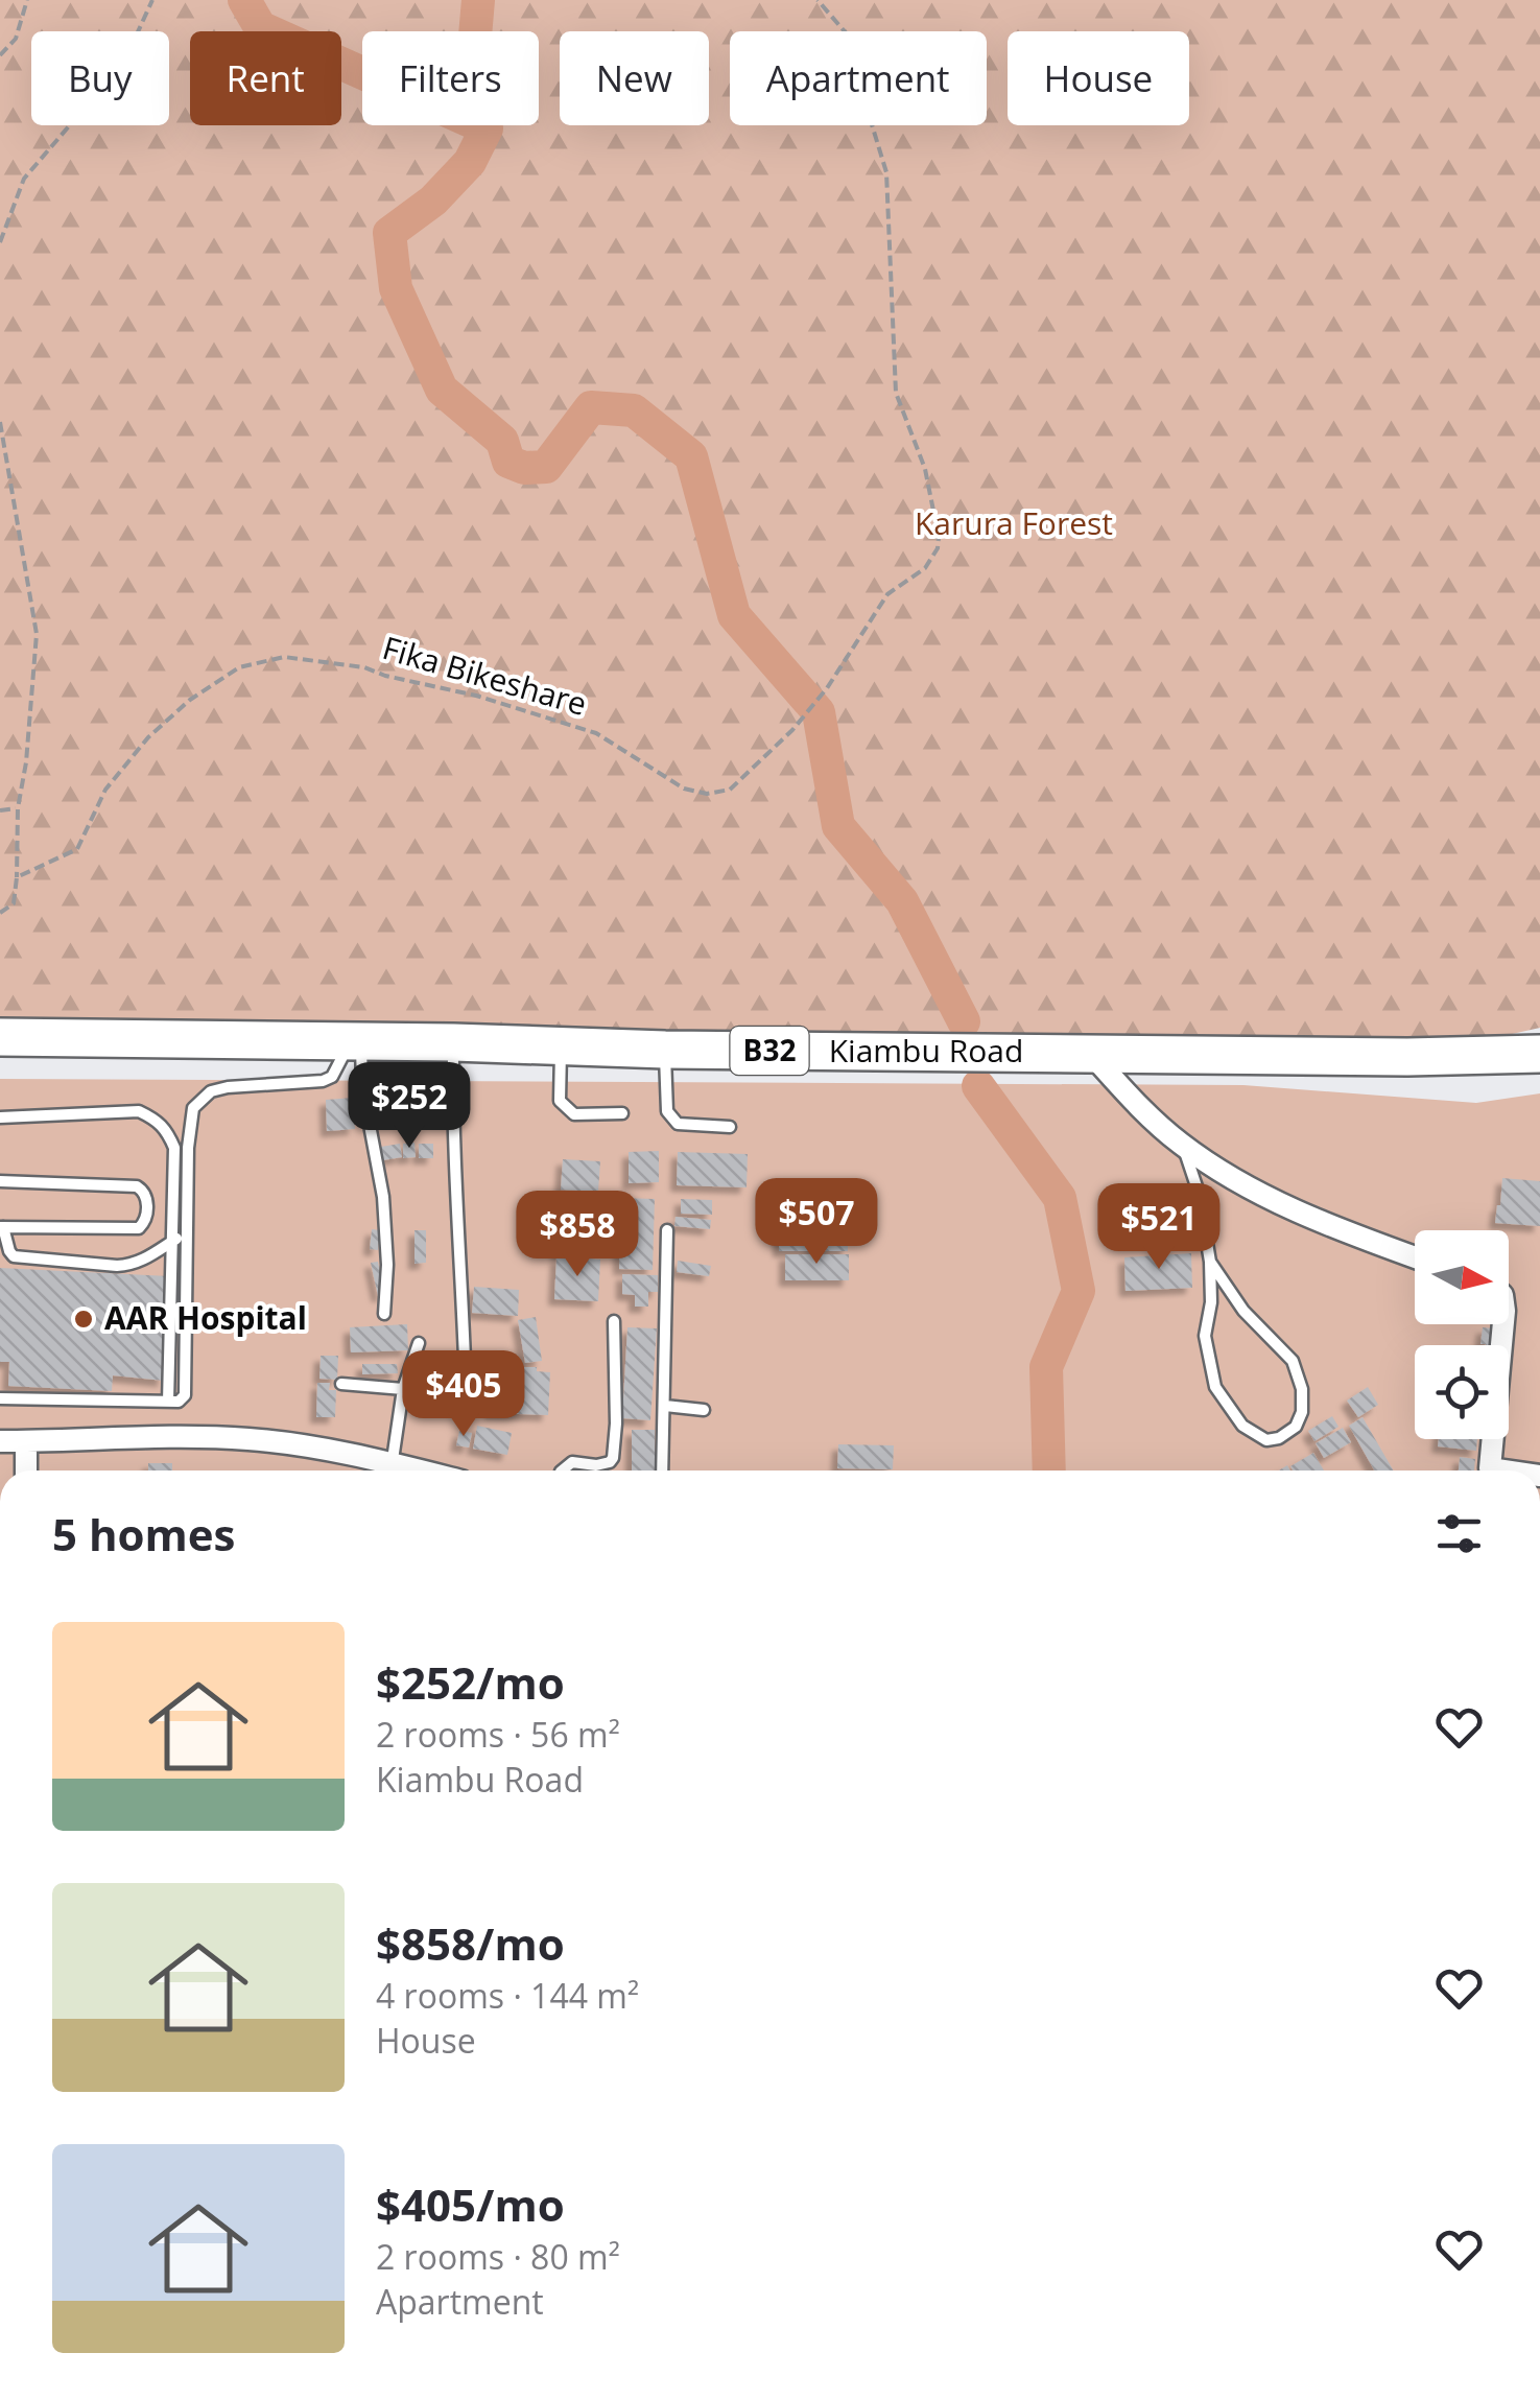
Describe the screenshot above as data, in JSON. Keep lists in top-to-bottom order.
{
  "streets": {
    "highway": ["B32", "Kiambu Road"],
    "path": ["Fika Bikeshare"]
  },
  "parks": ["Karura Forest"],
  "places": ["AAR Hospital"],
  "north": "right",
  "page": {
    "chip": [
      "Buy",
      "Rent",
      "Filters",
      "New",
      "Apartment",
      "House"
    ],
    "price": [
      "$252",
      "$507",
      "$521",
      "$858",
      "$405"
    ],
    "heading": "5 homes",
    "list": [
      {
        "name": "$252/mo",
        "note": "2 rooms · 56 m² · Kiambu Road"
      },
      {
        "name": "$858/mo",
        "note": "4 rooms · 144 m² · House"
      },
      {
        "name": "$405/mo",
        "note": "2 rooms · 80 m² · Apartment"
      }
    ]
  }
}
